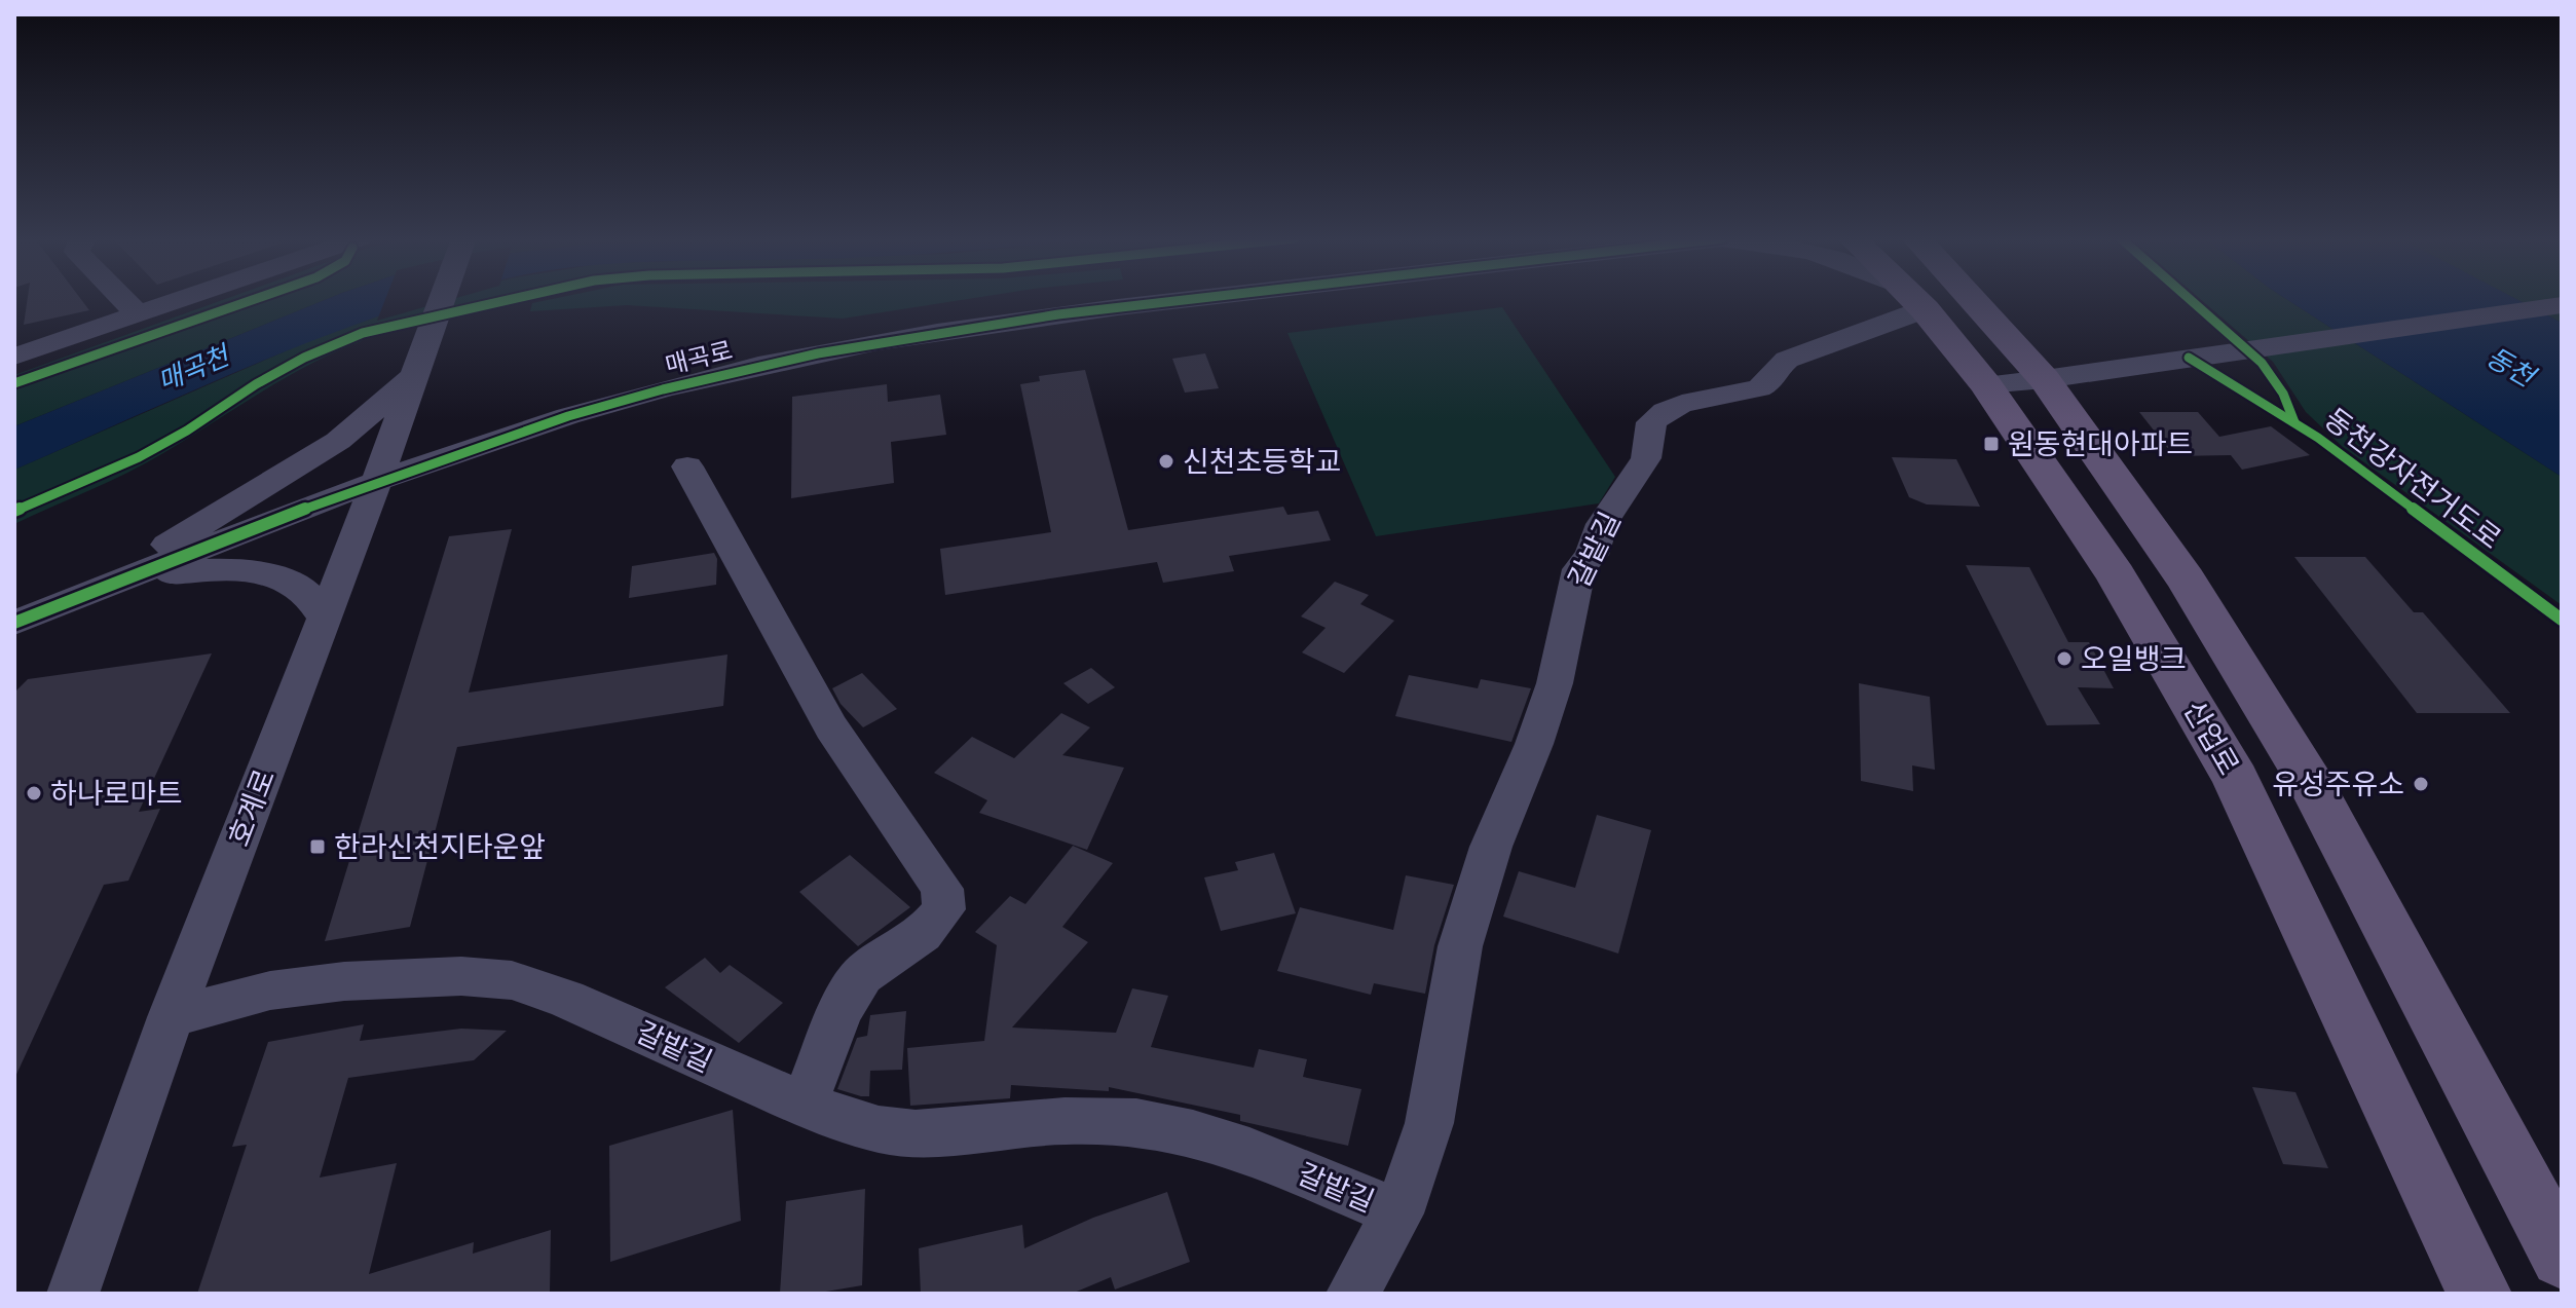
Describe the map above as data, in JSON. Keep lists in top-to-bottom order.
{
  "streets": {
    "main road": ["산업로"],
    "street": ["매곡로", "갈밭길", "호계로"],
    "cycle path": ["동천강자전거도로"]
  },
  "crossings": [
    ["매곡로", "호계로"],
    ["갈밭길", "호계로"]
  ],
  "water": ["동천", "매곡천"],
  "places": {
    "transit": ["원동현대아파트", "한라신천지타운앞"],
    "other": [
      "신천초등학교",
      "오일뱅크",
      "유성주유소",
      "하나로마트"
    ]
  }
}
